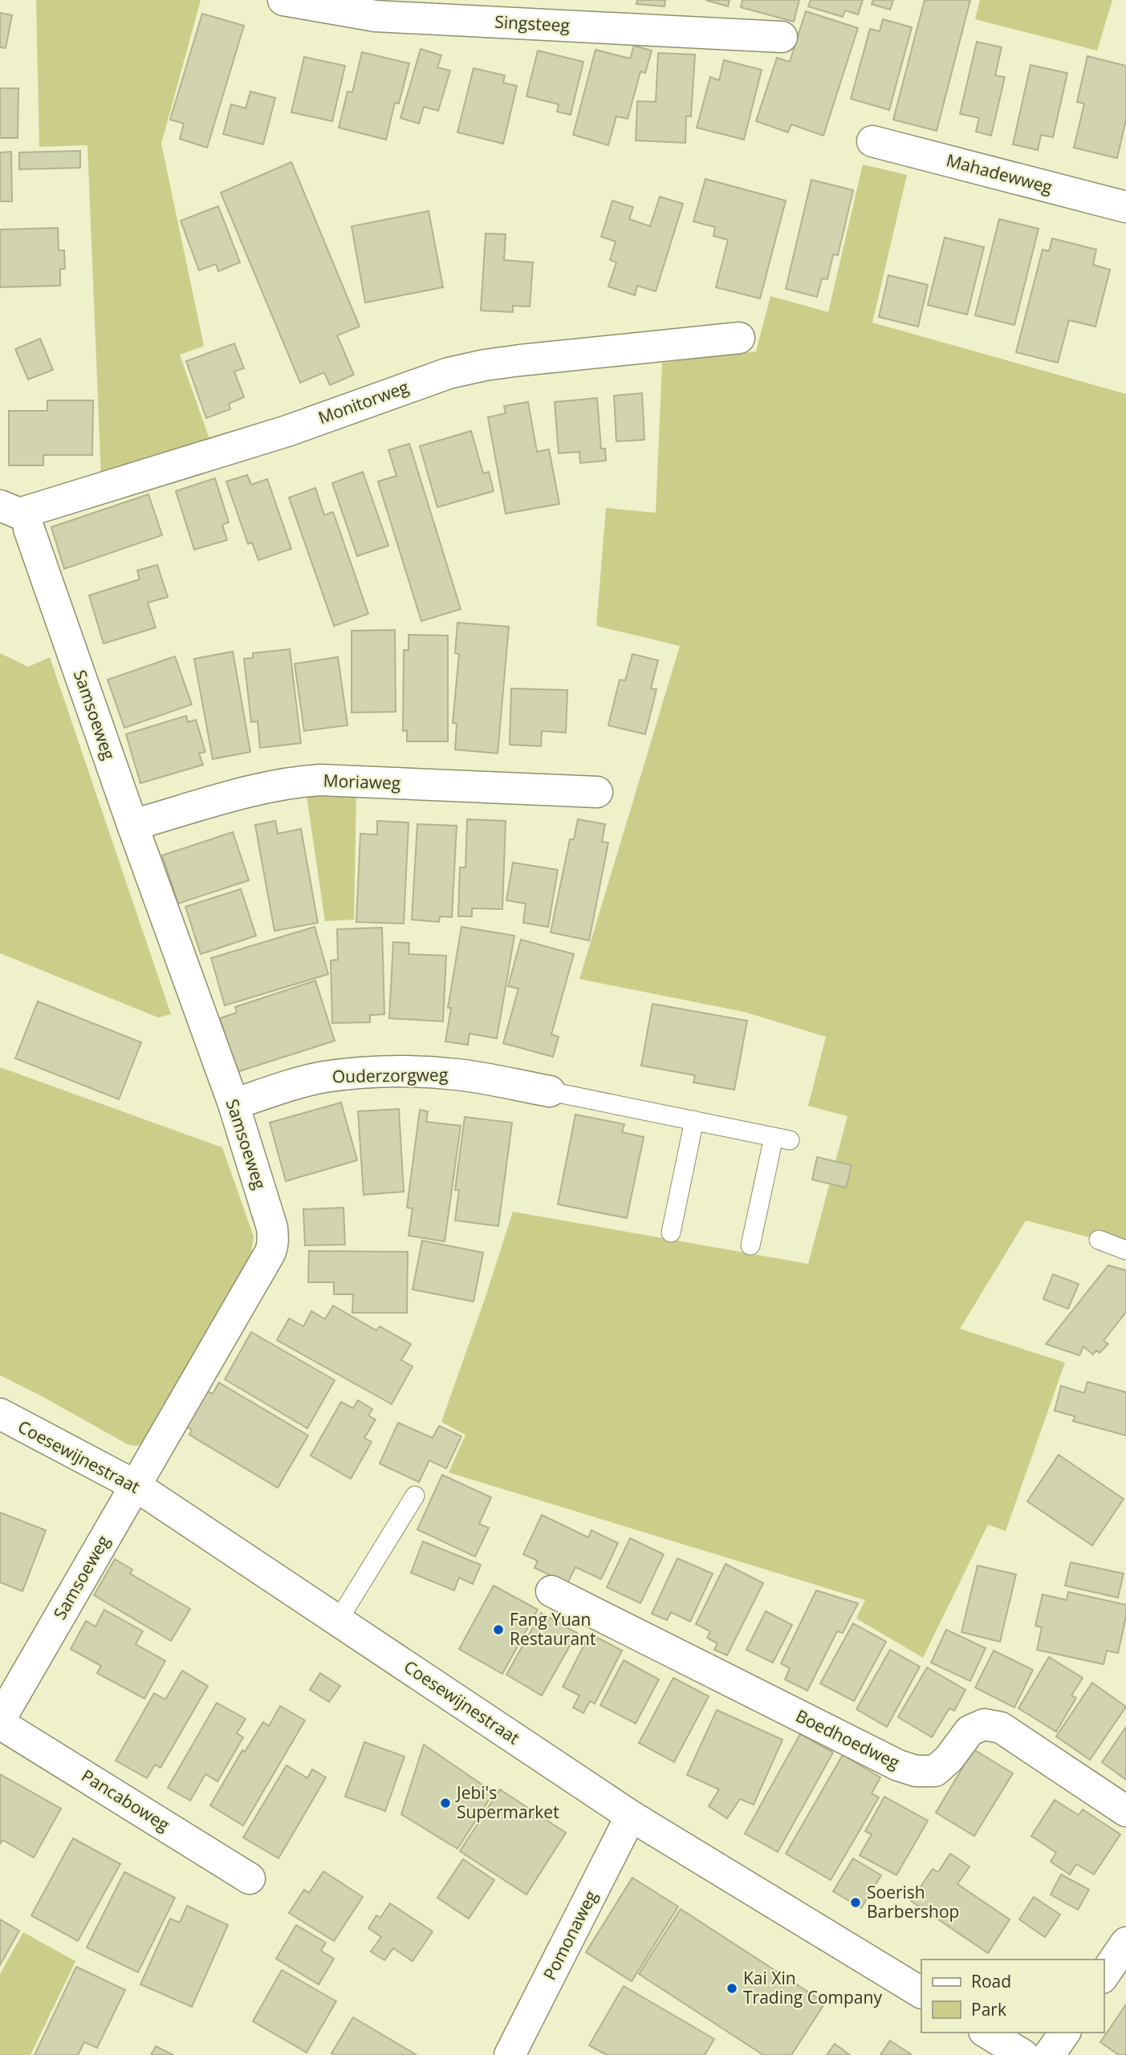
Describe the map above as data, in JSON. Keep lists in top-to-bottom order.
{
  "streets": {
    "street": [
      "Singsteeg",
      "Mahadewweg",
      "Monitorweg",
      "Samsoeweg",
      "Moriaweg",
      "Ouderzorgweg",
      "Coesewijnestraat",
      "Boedhoedweg",
      "Pancaboweg",
      "Pomonaweg"
    ]
  },
  "crossings": [
    ["Samsoeweg", "Moriaweg"],
    ["Samsoeweg", "Ouderzorgweg"],
    ["Samsoeweg", "Coesewijnestraat"],
    ["Samsoeweg", "Pancaboweg"],
    ["Coesewijnestraat", "Pomonaweg"]
  ],
  "places": [
    "Fang Yuan Restaurant",
    "Jebi's Supermarket",
    "Soerish Barbershop",
    "Kai Xin Trading Company"
  ],
  "legend": ["Road", "Park"]
}
